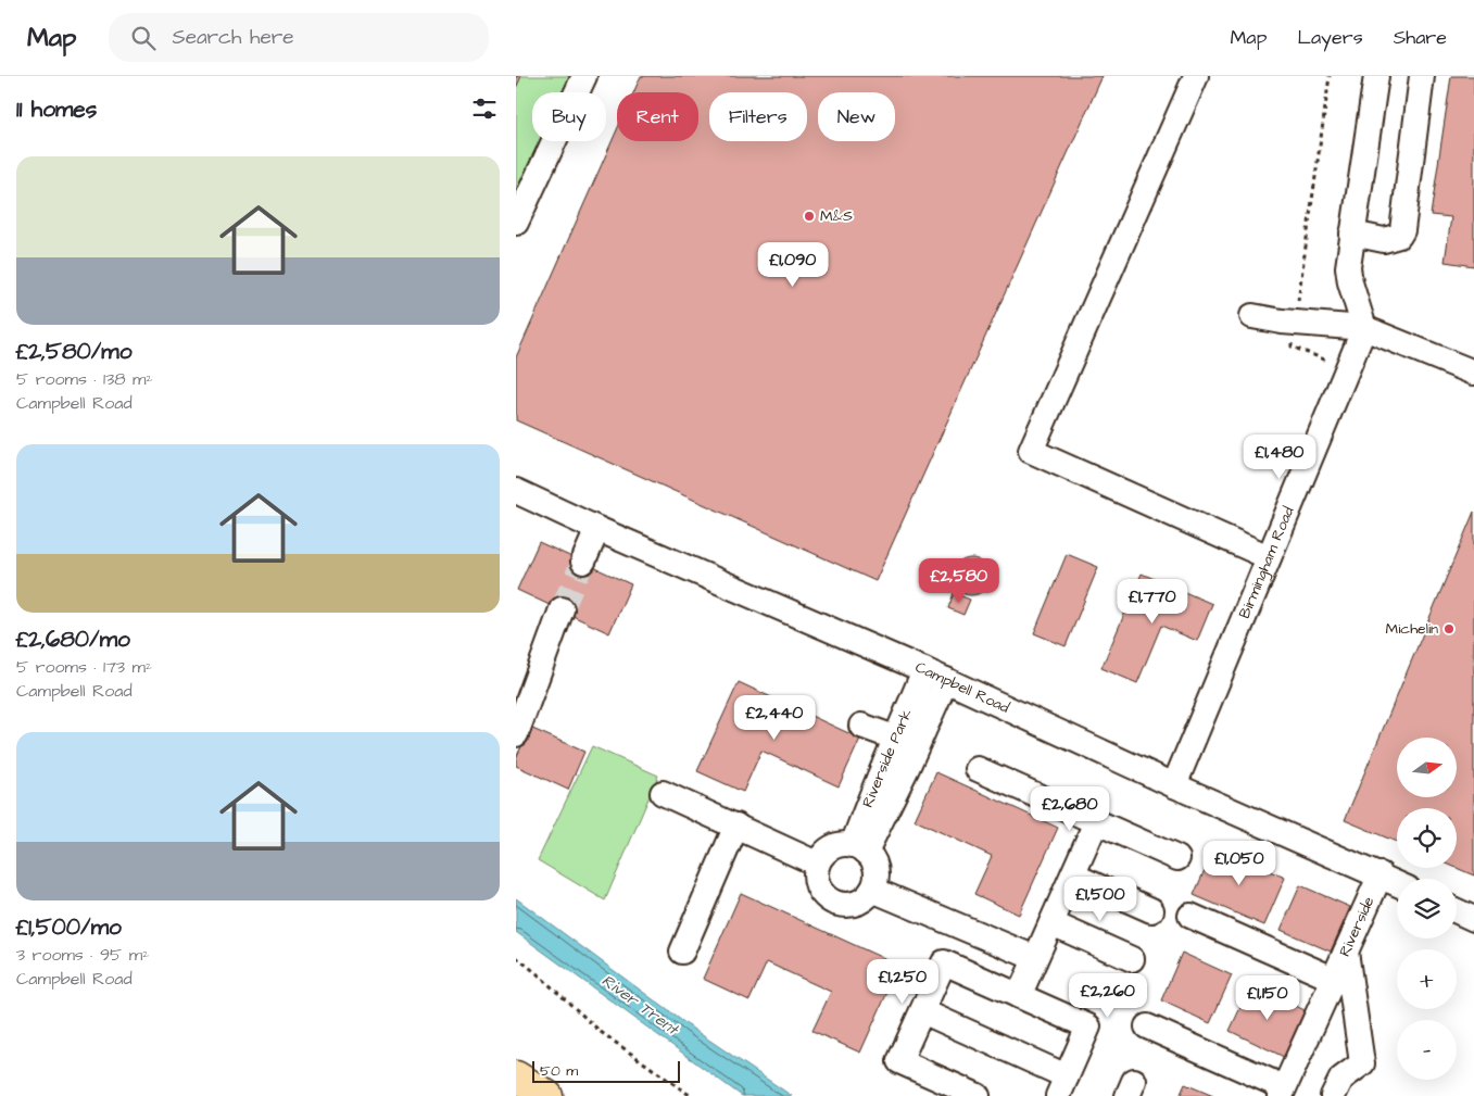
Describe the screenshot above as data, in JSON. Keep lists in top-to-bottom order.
{
  "streets": {
    "street": [
      "Birmingham Road",
      "Campbell Road",
      "Riverside Park",
      "Riverside"
    ]
  },
  "crossings": [
    ["Birmingham Road", "Campbell Road"],
    ["Campbell Road", "Riverside Park"],
    ["Campbell Road", "Riverside"]
  ],
  "water": ["River Trent"],
  "places": ["M&S", "Michelin"],
  "scale_bar": "50 m",
  "north": "right",
  "page": {
    "header": "Map",
    "search": "Search here",
    "nav": ["Map", "Layers", "Share"],
    "heading": "11 homes",
    "chip": [
      "Buy",
      "Rent",
      "Filters",
      "New"
    ],
    "list": [
      {
        "name": "£2,580/mo",
        "note": "5 rooms · 138 m² · Campbell Road"
      },
      {
        "name": "£2,680/mo",
        "note": "5 rooms · 173 m² · Campbell Road"
      },
      {
        "name": "£1,500/mo",
        "note": "3 rooms · 95 m² · Campbell Road"
      }
    ],
    "price": [
      "£1,090",
      "£1,480",
      "£2,580",
      "£1,770",
      "£2,440",
      "£2,680",
      "£1,050",
      "£1,500",
      "£1,250",
      "£2,260",
      "£1,150"
    ],
    "map_buttons": ["+", "−"],
    "scale": "50 m"
  }
}
